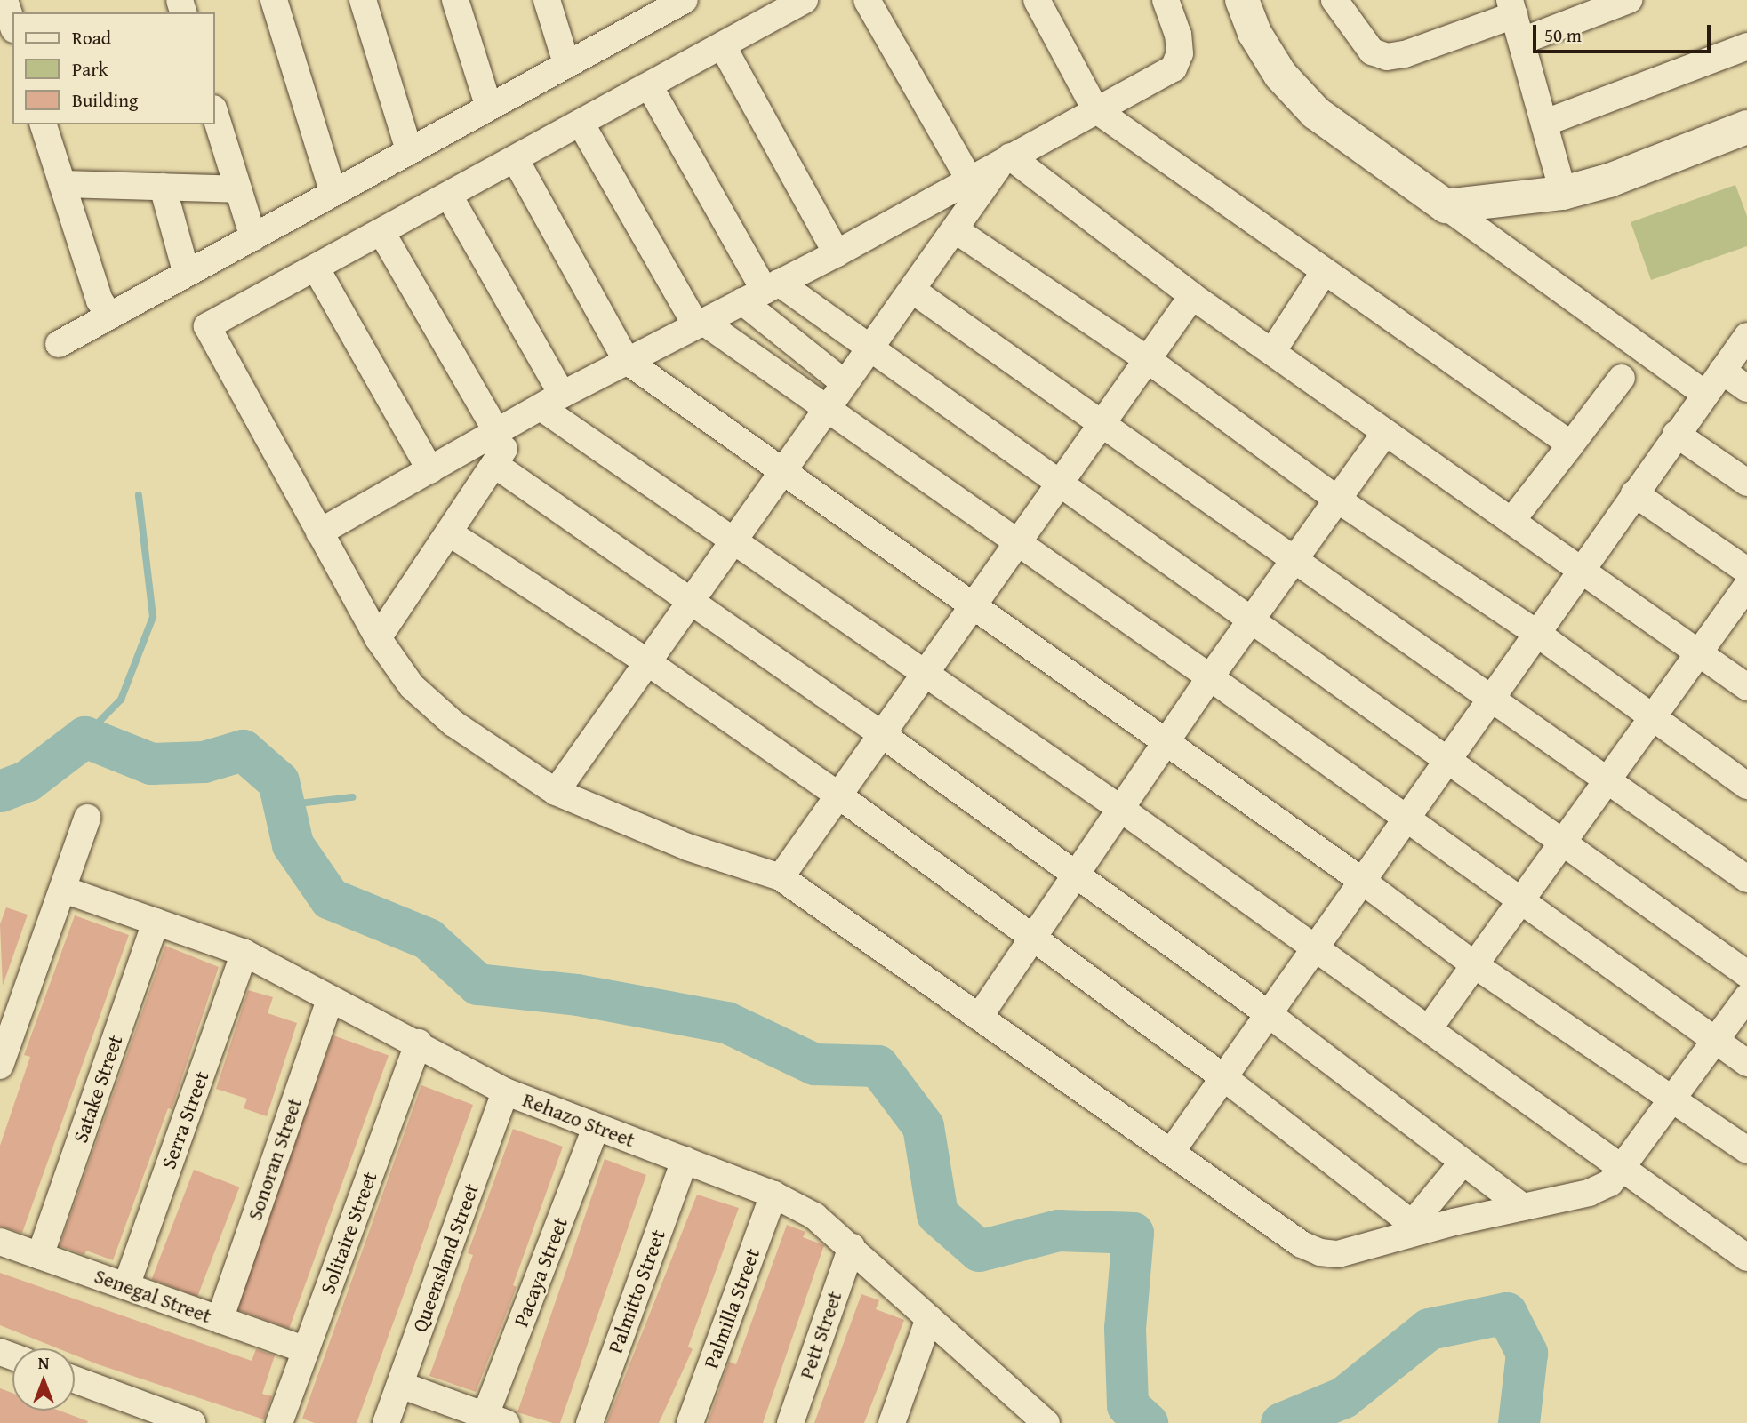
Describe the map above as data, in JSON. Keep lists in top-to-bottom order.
{
  "streets": {
    "street": [
      "Satake Street",
      "Serra Street",
      "Rehazo Street",
      "Sonoran Street",
      "Solitaire Street",
      "Queensland Street",
      "Pacaya Street",
      "Palmitto Street",
      "Senegal Street",
      "Palmilla Street",
      "Pett Street"
    ]
  },
  "crossings": [
    ["Satake Street", "Rehazo Street"],
    ["Satake Street", "Senegal Street"],
    ["Serra Street", "Rehazo Street"],
    ["Serra Street", "Senegal Street"],
    ["Rehazo Street", "Sonoran Street"],
    ["Rehazo Street", "Solitaire Street"],
    ["Rehazo Street", "Queensland Street"],
    ["Rehazo Street", "Pacaya Street"],
    ["Rehazo Street", "Palmitto Street"],
    ["Rehazo Street", "Palmilla Street"],
    ["Rehazo Street", "Pett Street"],
    ["Sonoran Street", "Senegal Street"],
    ["Solitaire Street", "Senegal Street"]
  ],
  "legend": ["Road", "Park", "Building"],
  "scale_bar": "50 m",
  "north": "top"
}
